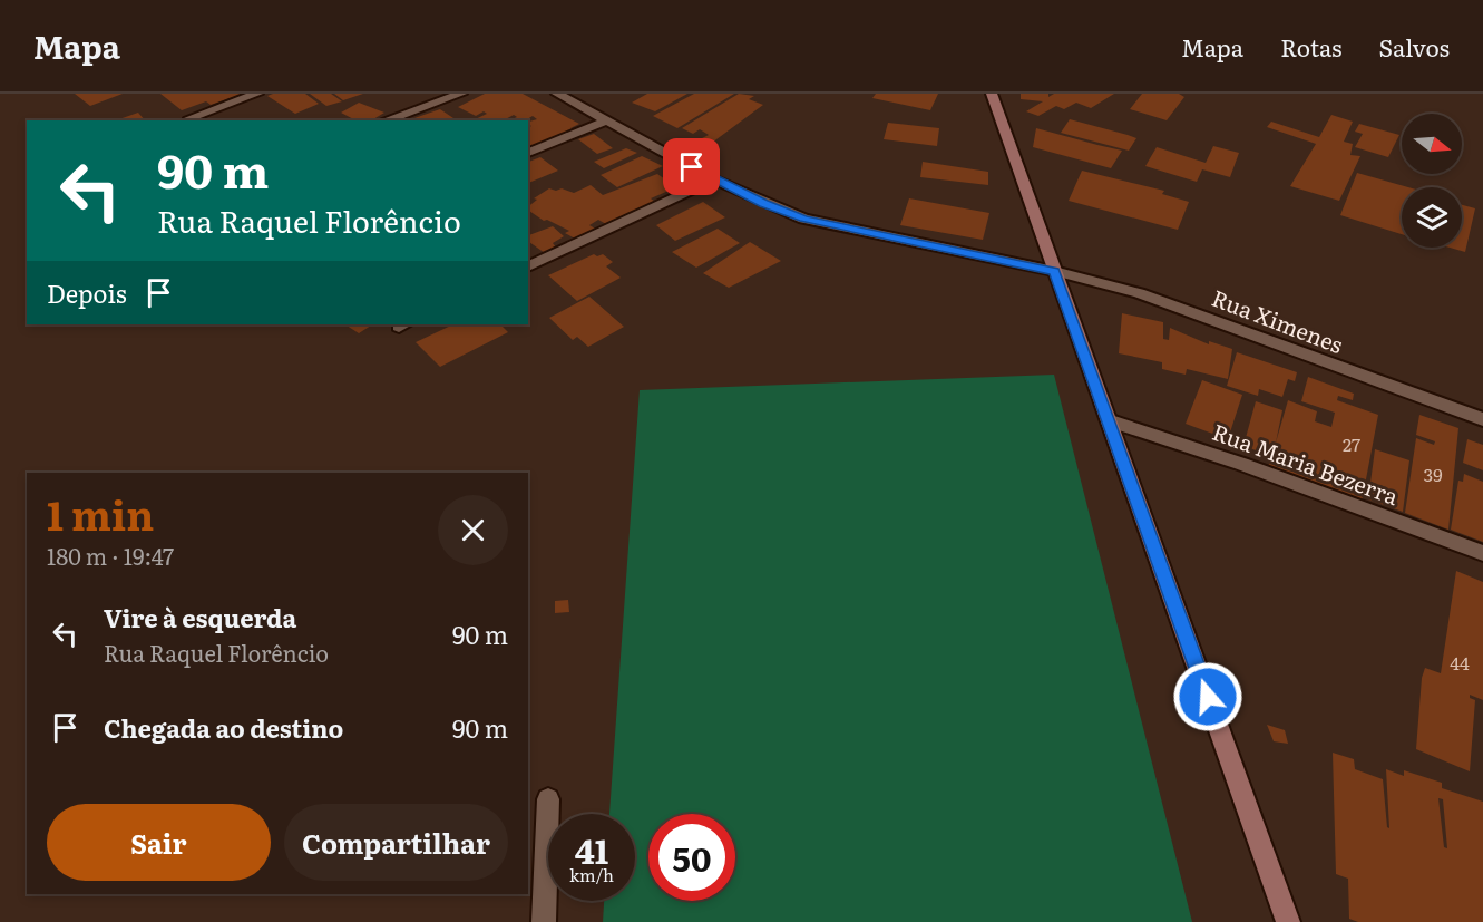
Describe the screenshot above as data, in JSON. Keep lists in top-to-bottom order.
{
  "streets": {
    "street": ["Rua Ximenes", "Rua Maria Bezerra"]
  },
  "house_numbers": ["27", "39", "44"],
  "north": "right",
  "page": {
    "header": "Mapa",
    "nav": ["Mapa", "Rotas", "Salvos"],
    "turn": ["90 m", "Rua Raquel Florêncio"],
    "then": "Depois",
    "heading": ["1 min", "180 m · 19:47"],
    "list": [
      {
        "name": "Vire à esquerda",
        "note": "Rua Raquel Florêncio",
        "value": "90 m"
      },
      {
        "name": "Chegada ao destino",
        "value": "90 m"
      }
    ],
    "buttons": ["Sair", "Compartilhar"],
    "speed": "41 km/h",
    "limit": "50"
  }
}
